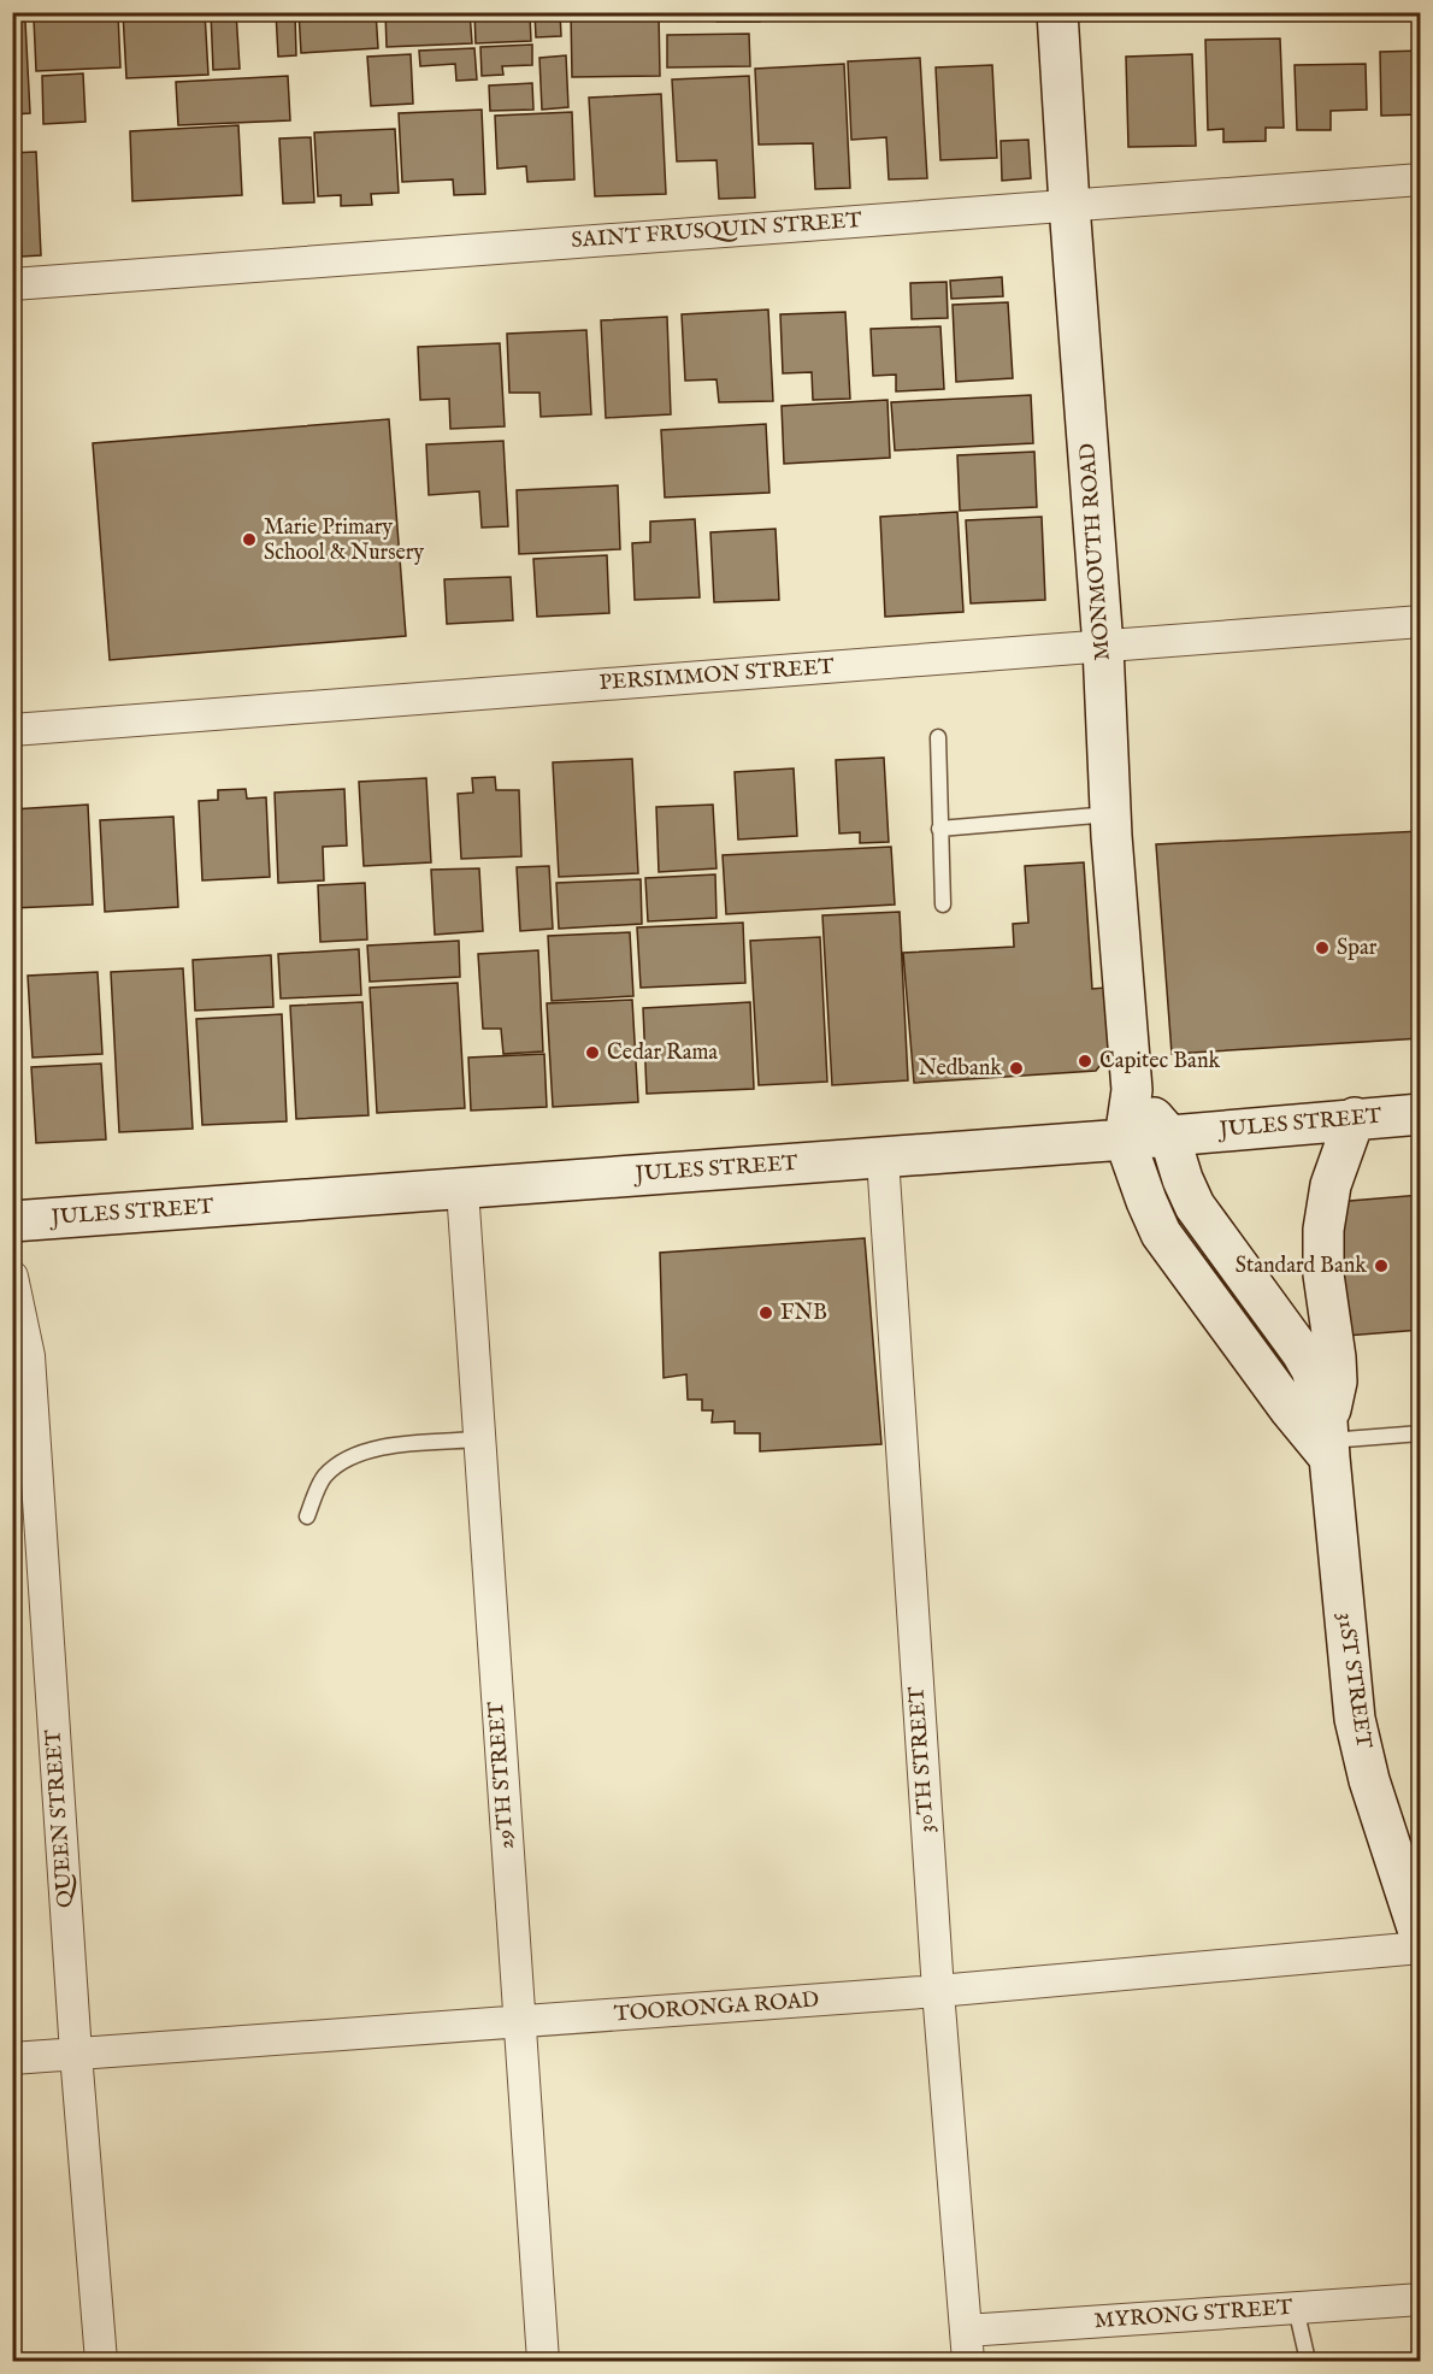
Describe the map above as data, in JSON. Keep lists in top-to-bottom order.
{
  "streets": {
    "street": [
      "SAINT FRUSQUIN STREET",
      "MONMOUTH ROAD",
      "PERSIMMON STREET",
      "JULES STREET",
      "31ST STREET",
      "30TH STREET",
      "29TH STREET",
      "QUEEN STREET",
      "TOORONGA ROAD",
      "MYRONG STREET"
    ]
  },
  "crossings": [
    ["SAINT FRUSQUIN STREET", "MONMOUTH ROAD"],
    ["MONMOUTH ROAD", "PERSIMMON STREET"],
    ["MONMOUTH ROAD", "JULES STREET"],
    ["JULES STREET", "31ST STREET"],
    ["JULES STREET", "30TH STREET"],
    ["JULES STREET", "29TH STREET"],
    ["30TH STREET", "TOORONGA ROAD"],
    ["30TH STREET", "MYRONG STREET"],
    ["29TH STREET", "TOORONGA ROAD"],
    ["QUEEN STREET", "TOORONGA ROAD"]
  ],
  "places": [
    "Marie Primary School & Nursery",
    "Spar",
    "Cedar Rama",
    "Capitec Bank",
    "Nedbank",
    "Standard Bank",
    "FNB"
  ]
}
